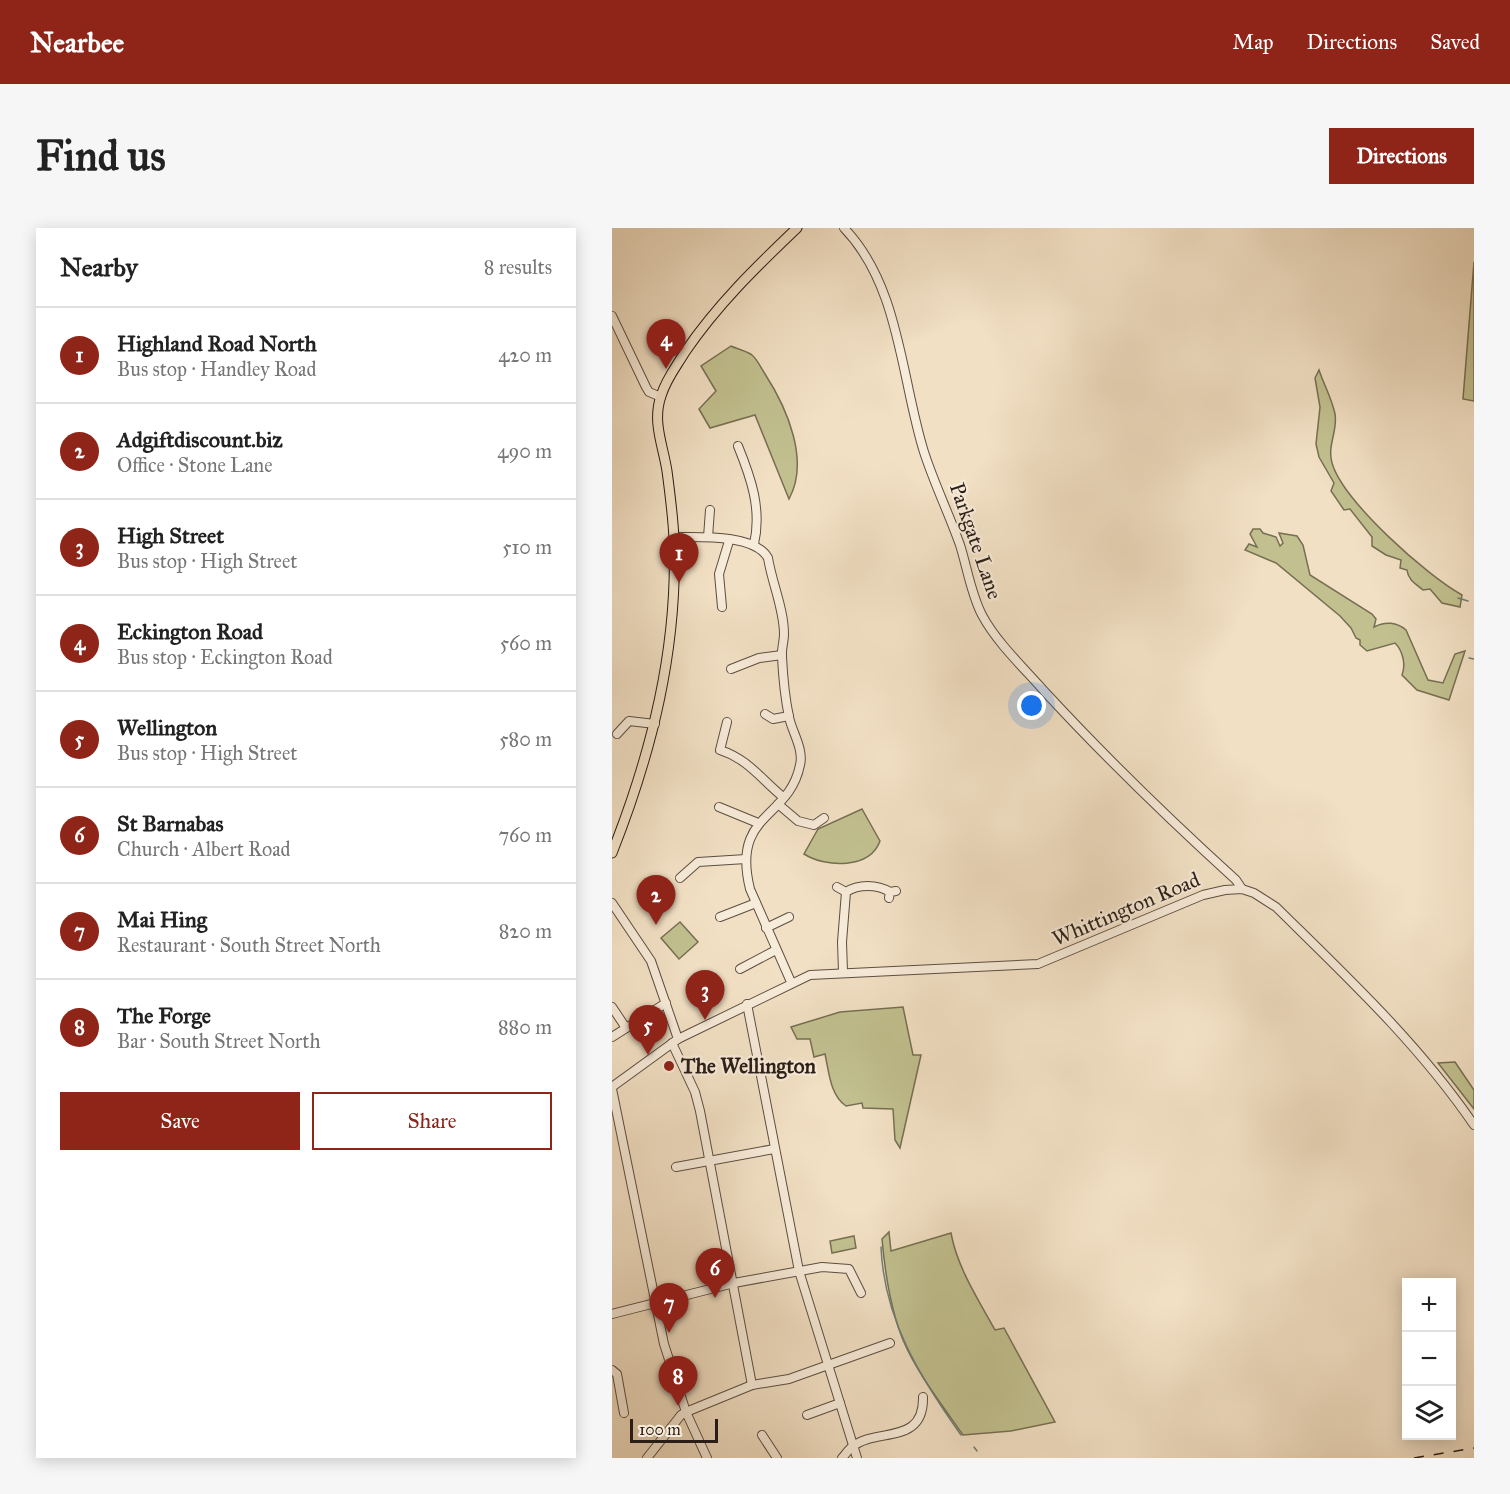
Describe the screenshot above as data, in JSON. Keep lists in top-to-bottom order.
{
  "streets": {
    "street": ["Parkgate Lane", "Whittington Road"]
  },
  "crossings": [
    ["Parkgate Lane", "Whittington Road"]
  ],
  "places": ["The Wellington"],
  "scale_bar": "100 m",
  "page": {
    "header": "Nearbee",
    "nav": ["Map", "Directions", "Saved"],
    "buttons": [
      "Directions",
      ["Save", "Share"]
    ],
    "title": "Find us",
    "heading": ["Nearby", "8 results"],
    "list": [
      {
        "mark": "1",
        "name": "Highland Road North",
        "note": "Bus stop · Handley Road",
        "value": "420 m"
      },
      {
        "mark": "2",
        "name": "Adgiftdiscount.biz",
        "note": "Office · Stone Lane",
        "value": "490 m"
      },
      {
        "mark": "3",
        "name": "High Street",
        "note": "Bus stop · High Street",
        "value": "510 m"
      },
      {
        "mark": "4",
        "name": "Eckington Road",
        "note": "Bus stop · Eckington Road",
        "value": "560 m"
      },
      {
        "mark": "5",
        "name": "Wellington",
        "note": "Bus stop · High Street",
        "value": "580 m"
      },
      {
        "mark": "6",
        "name": "St Barnabas",
        "note": "Church · Albert Road",
        "value": "760 m"
      },
      {
        "mark": "7",
        "name": "Mai Hing",
        "note": "Restaurant · South Street North",
        "value": "820 m"
      },
      {
        "mark": "8",
        "name": "The Forge",
        "note": "Bar · South Street North",
        "value": "880 m"
      }
    ],
    "pins": [
      "4",
      "1",
      "2",
      "3",
      "5",
      "6",
      "7",
      "8"
    ],
    "map_buttons": ["+", "−"],
    "scale": "100 m"
  }
}
